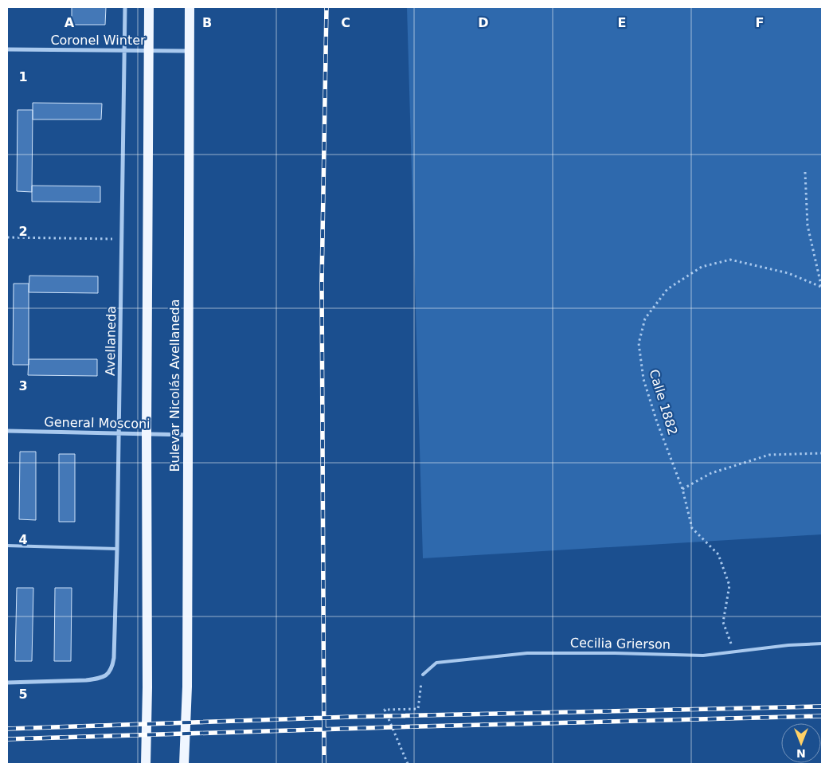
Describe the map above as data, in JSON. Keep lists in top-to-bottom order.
{
  "streets": {
    "main road": ["Bulevar Nicolás Avellaneda"],
    "street": ["Coronel Winter", "Avellaneda", "General Mosconi"],
    "lane": ["Cecilia Grierson"],
    "path": ["Calle 1882"]
  },
  "crossings": [
    ["Coronel Winter", "Avellaneda"],
    ["Coronel Winter", "Bulevar Nicolás Avellaneda"],
    ["Avellaneda", "General Mosconi"],
    ["Bulevar Nicolás Avellaneda", "General Mosconi"],
    ["Calle 1882", "Cecilia Grierson"]
  ],
  "north": "bottom",
  "grid": {
    "columns": [
      "A",
      "B",
      "C",
      "D",
      "E",
      "F"
    ],
    "rows": [
      "1",
      "2",
      "3",
      "4",
      "5"
    ]
  }
}
